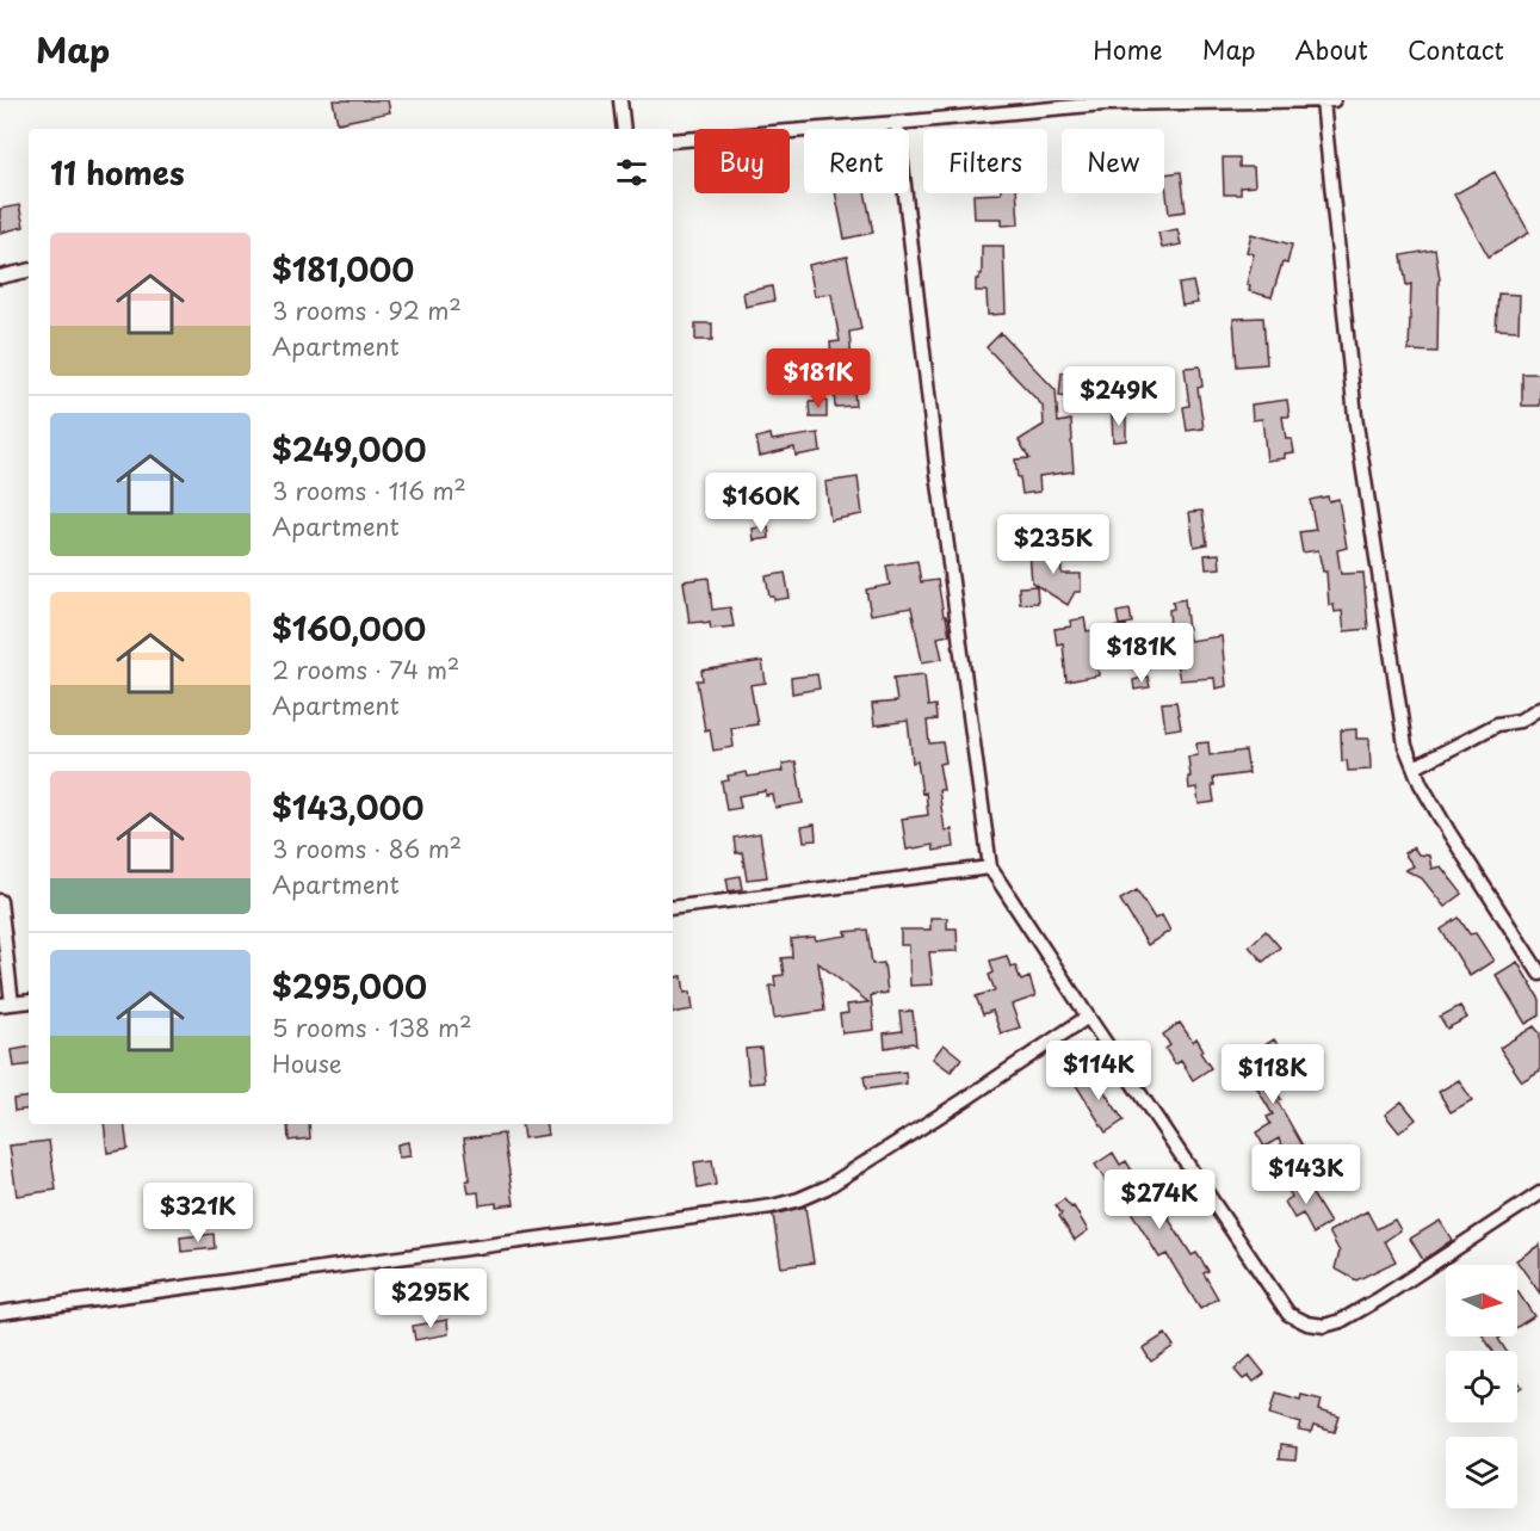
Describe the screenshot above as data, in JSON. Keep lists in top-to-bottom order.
{
  "north": "right",
  "page": {
    "header": "Map",
    "nav": [
      "Home",
      "Map",
      "About",
      "Contact"
    ],
    "chip": [
      "Buy",
      "Rent",
      "Filters",
      "New"
    ],
    "heading": "11 homes",
    "list": [
      {
        "name": "$181,000",
        "note": "3 rooms · 92 m² · Apartment"
      },
      {
        "name": "$249,000",
        "note": "3 rooms · 116 m² · Apartment"
      },
      {
        "name": "$160,000",
        "note": "2 rooms · 74 m² · Apartment"
      },
      {
        "name": "$143,000",
        "note": "3 rooms · 86 m² · Apartment"
      },
      {
        "name": "$295,000",
        "note": "5 rooms · 138 m² · House"
      }
    ],
    "price": [
      "$181K",
      "$249K",
      "$160K",
      "$235K",
      "$181K",
      "$114K",
      "$118K",
      "$143K",
      "$274K",
      "$321K",
      "$295K"
    ]
  }
}
